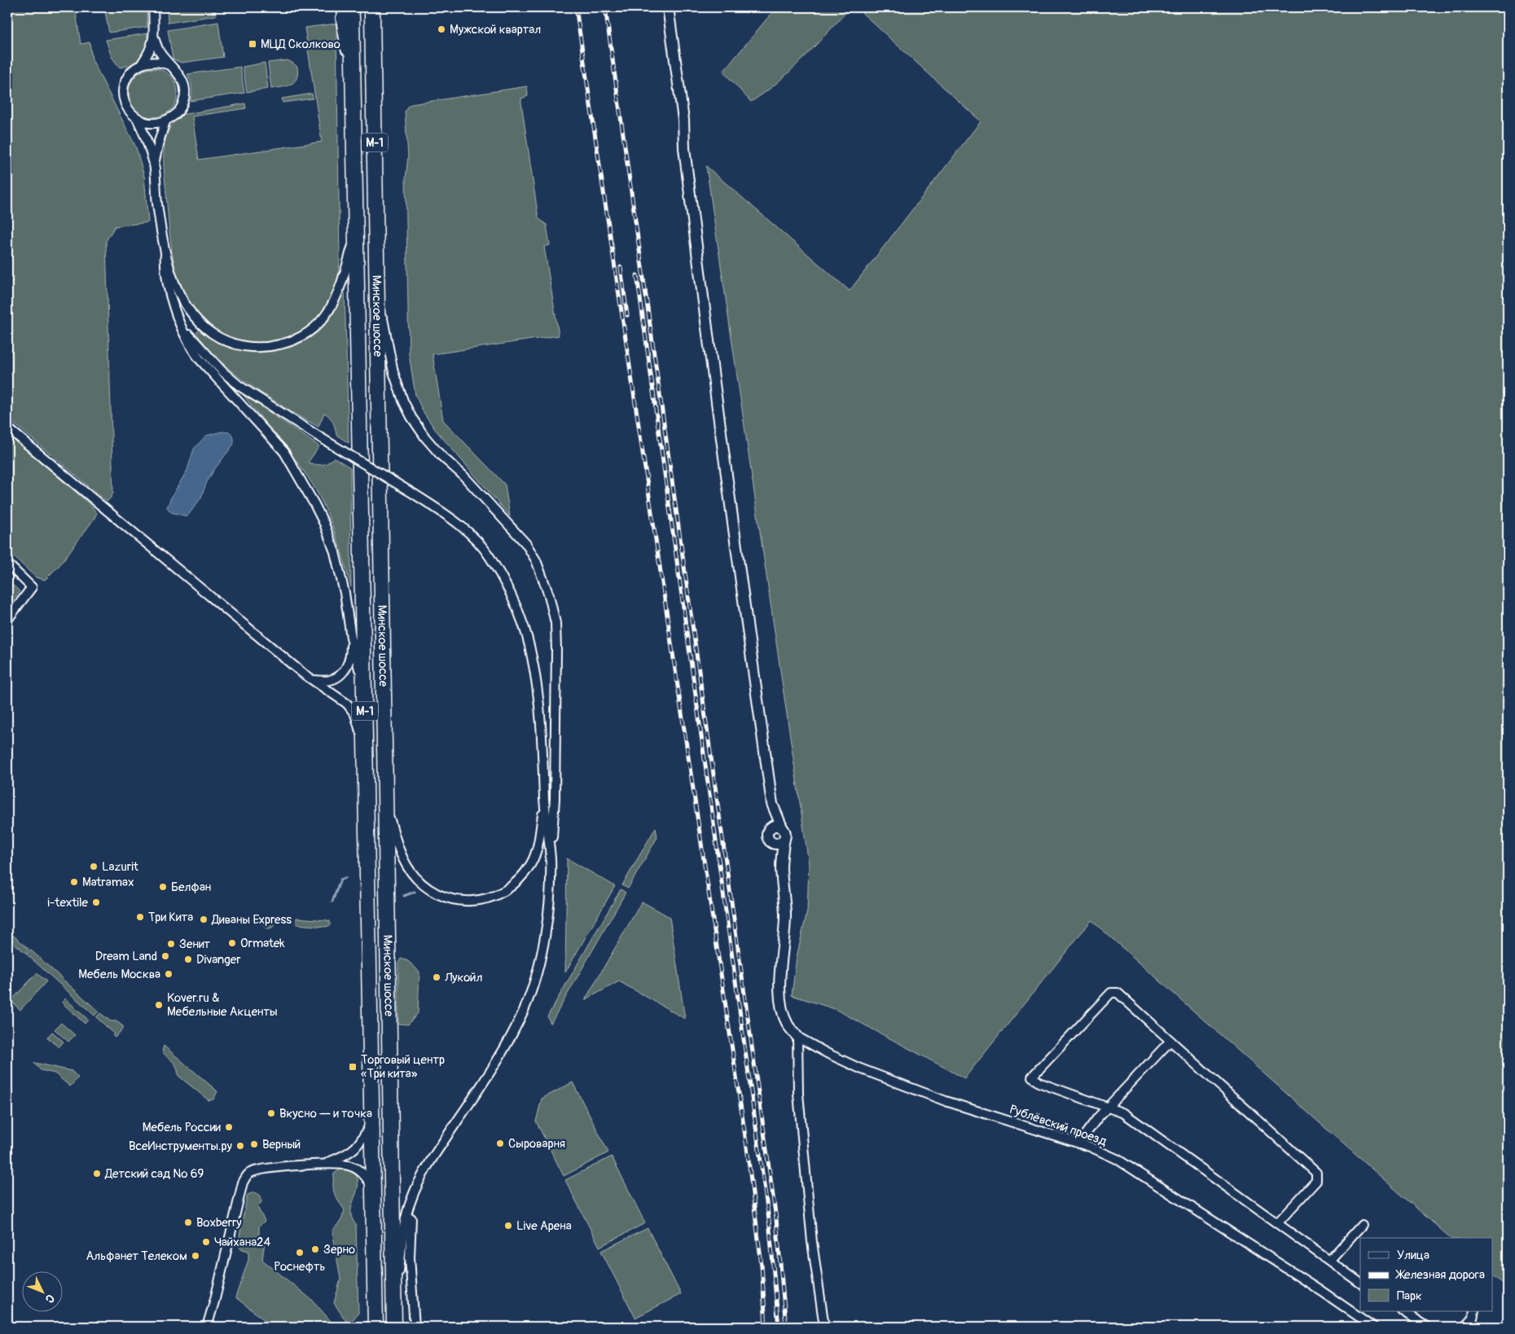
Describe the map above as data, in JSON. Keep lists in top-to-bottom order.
{
  "streets": {
    "highway": ["М-1", "Минское шоссе"],
    "street": ["Рублёвский проезд"]
  },
  "places": {
    "other": [
      "Мужской квартал",
      "Lazurit",
      "Matramax",
      "Белфан",
      "i-textile",
      "Три Кита",
      "Диваны Express",
      "Ormatek",
      "Зенит",
      "Dream Land",
      "Divanger",
      "Мебель Москва",
      "Лукойл",
      "Kover.ru & Мебельные Акценты",
      "Вкусно — и точка",
      "Мебель России",
      "Сыроварня",
      "Верный",
      "ВсеИнструменты.ру",
      "Детский сад № 69",
      "Boxberry",
      "Live Арена",
      "Чайхана24",
      "Зерно",
      "Роснефть",
      "Альфанет Телеком"
    ],
    "transit": ["МЦД Сколково", "Торговый центр «Три кита»"]
  },
  "legend": ["Улица", "Железная дорога", "Парк"],
  "north": "bottom right"
}
